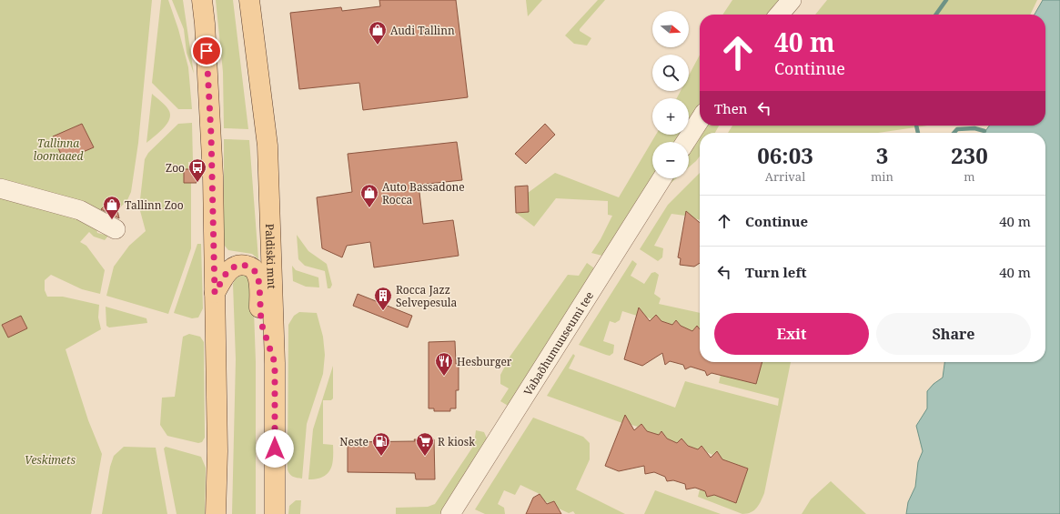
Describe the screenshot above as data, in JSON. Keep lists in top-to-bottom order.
{
  "streets": {
    "main road": ["Paldiski mnt"],
    "street": ["Vabaõhumuuseumi tee"]
  },
  "parks": ["Tallinna loomaaed", "Veskimets"],
  "places": {
    "shop": ["Audi Tallinn", "Auto Bassadone Rocca", "Tallinn Zoo"],
    "bus stop": ["Zoo"],
    "building": ["Rocca Jazz Selvepesula"],
    "restaurant": ["Hesburger"],
    "fuel station": ["Neste"],
    "supermarket": ["R kiosk"]
  },
  "north": "right",
  "page": {
    "map_buttons": ["+", "−"],
    "turn": ["40 m", "Continue"],
    "then": "Then",
    "eta": [
      "06:03",
      "Arrival",
      "3",
      "min",
      "230",
      "m"
    ],
    "list": [
      {
        "name": "Continue",
        "value": "40 m"
      },
      {
        "name": "Turn left",
        "value": "40 m"
      }
    ],
    "buttons": ["Exit", "Share"]
  }
}
